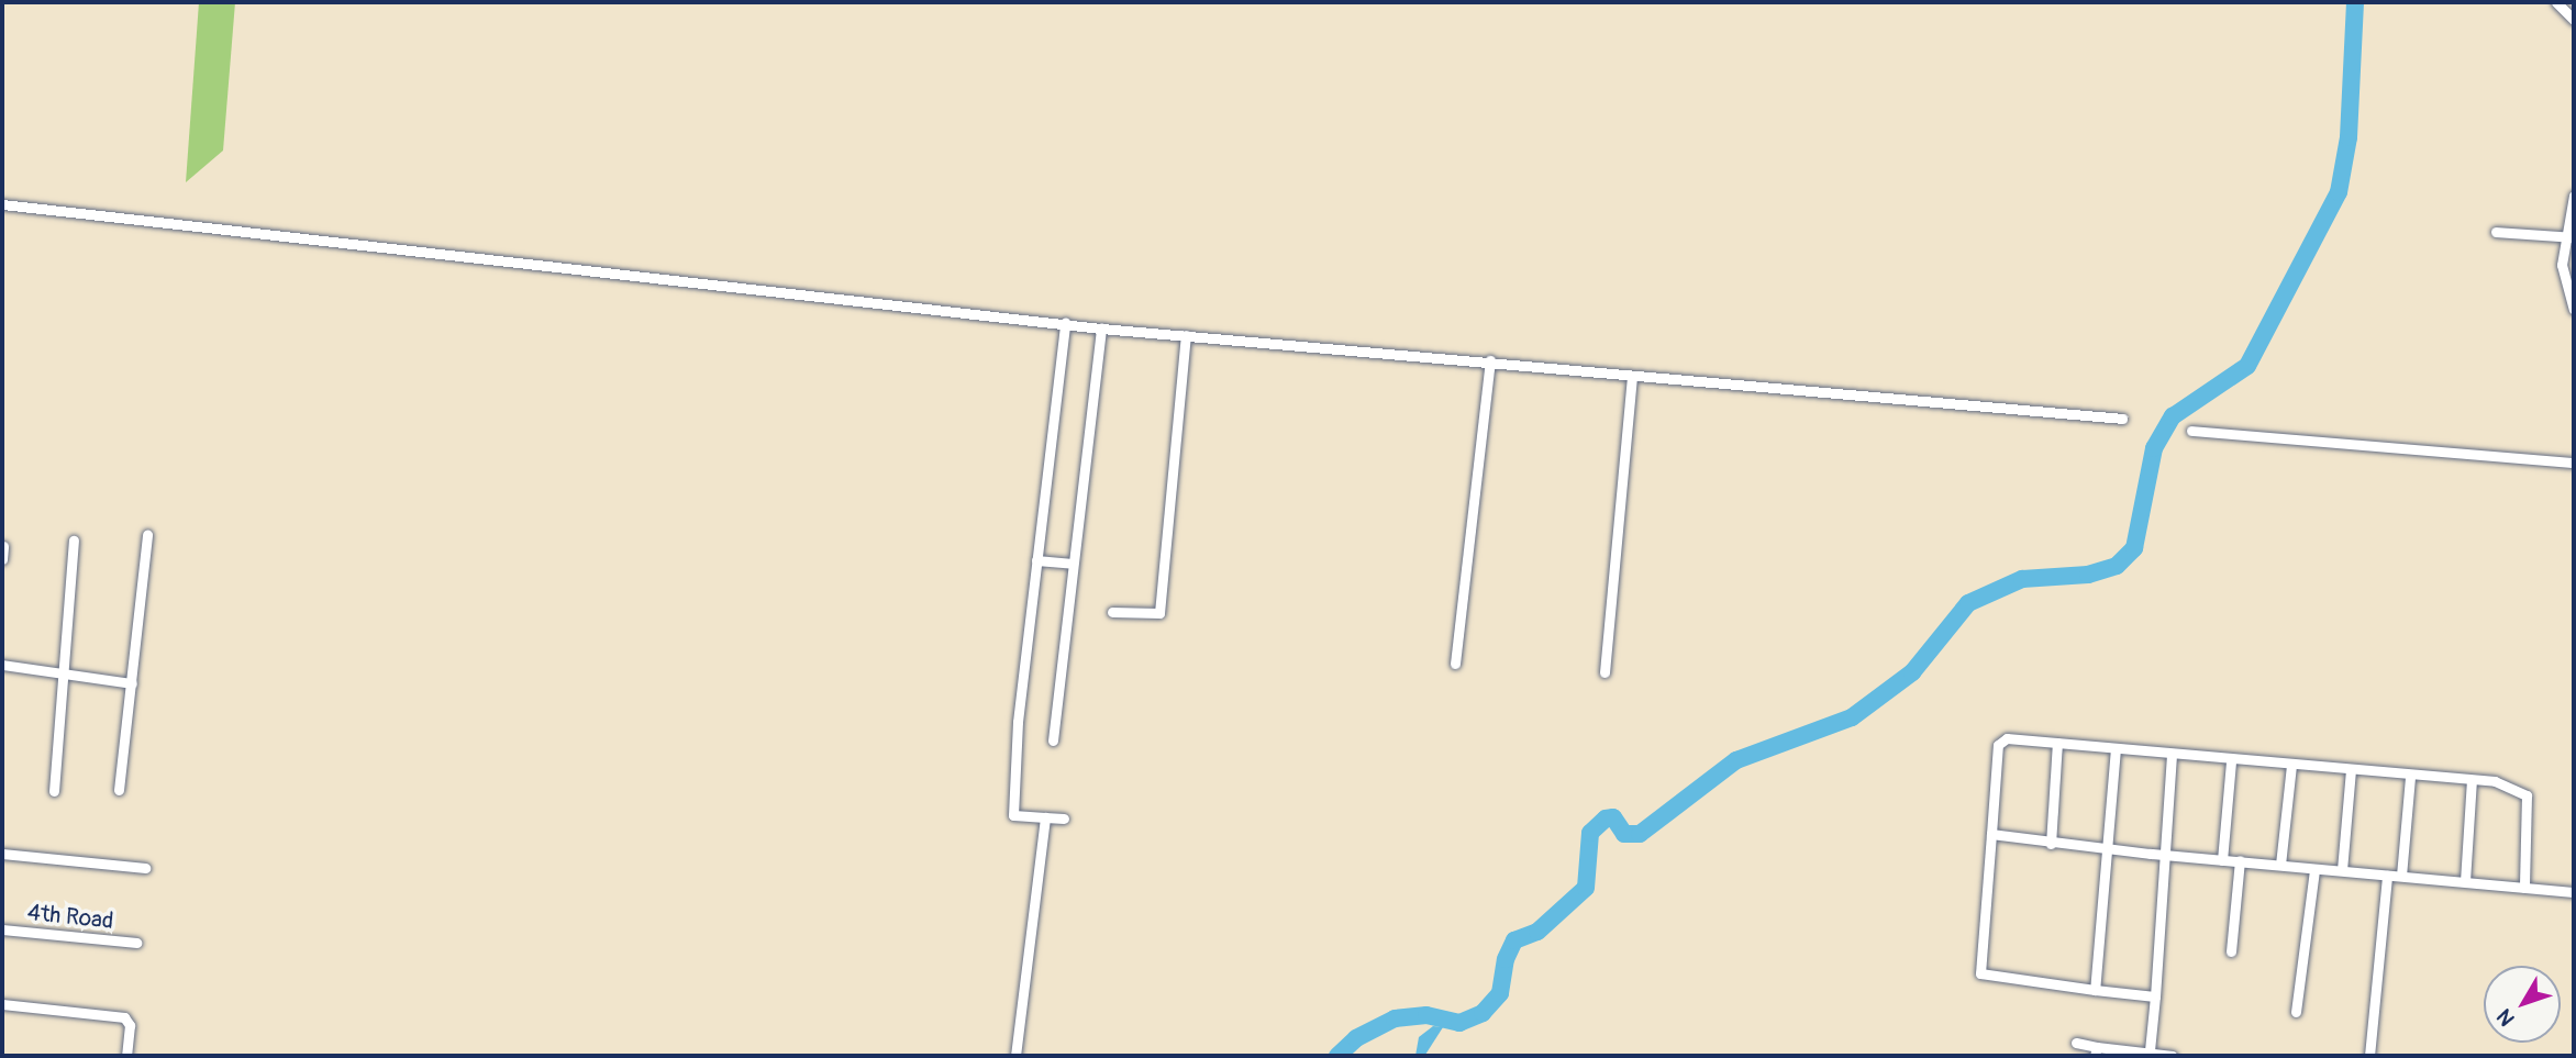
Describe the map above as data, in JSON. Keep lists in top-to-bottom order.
{
  "streets": {
    "street": ["4th Road"]
  },
  "north": "bottom left"
}
